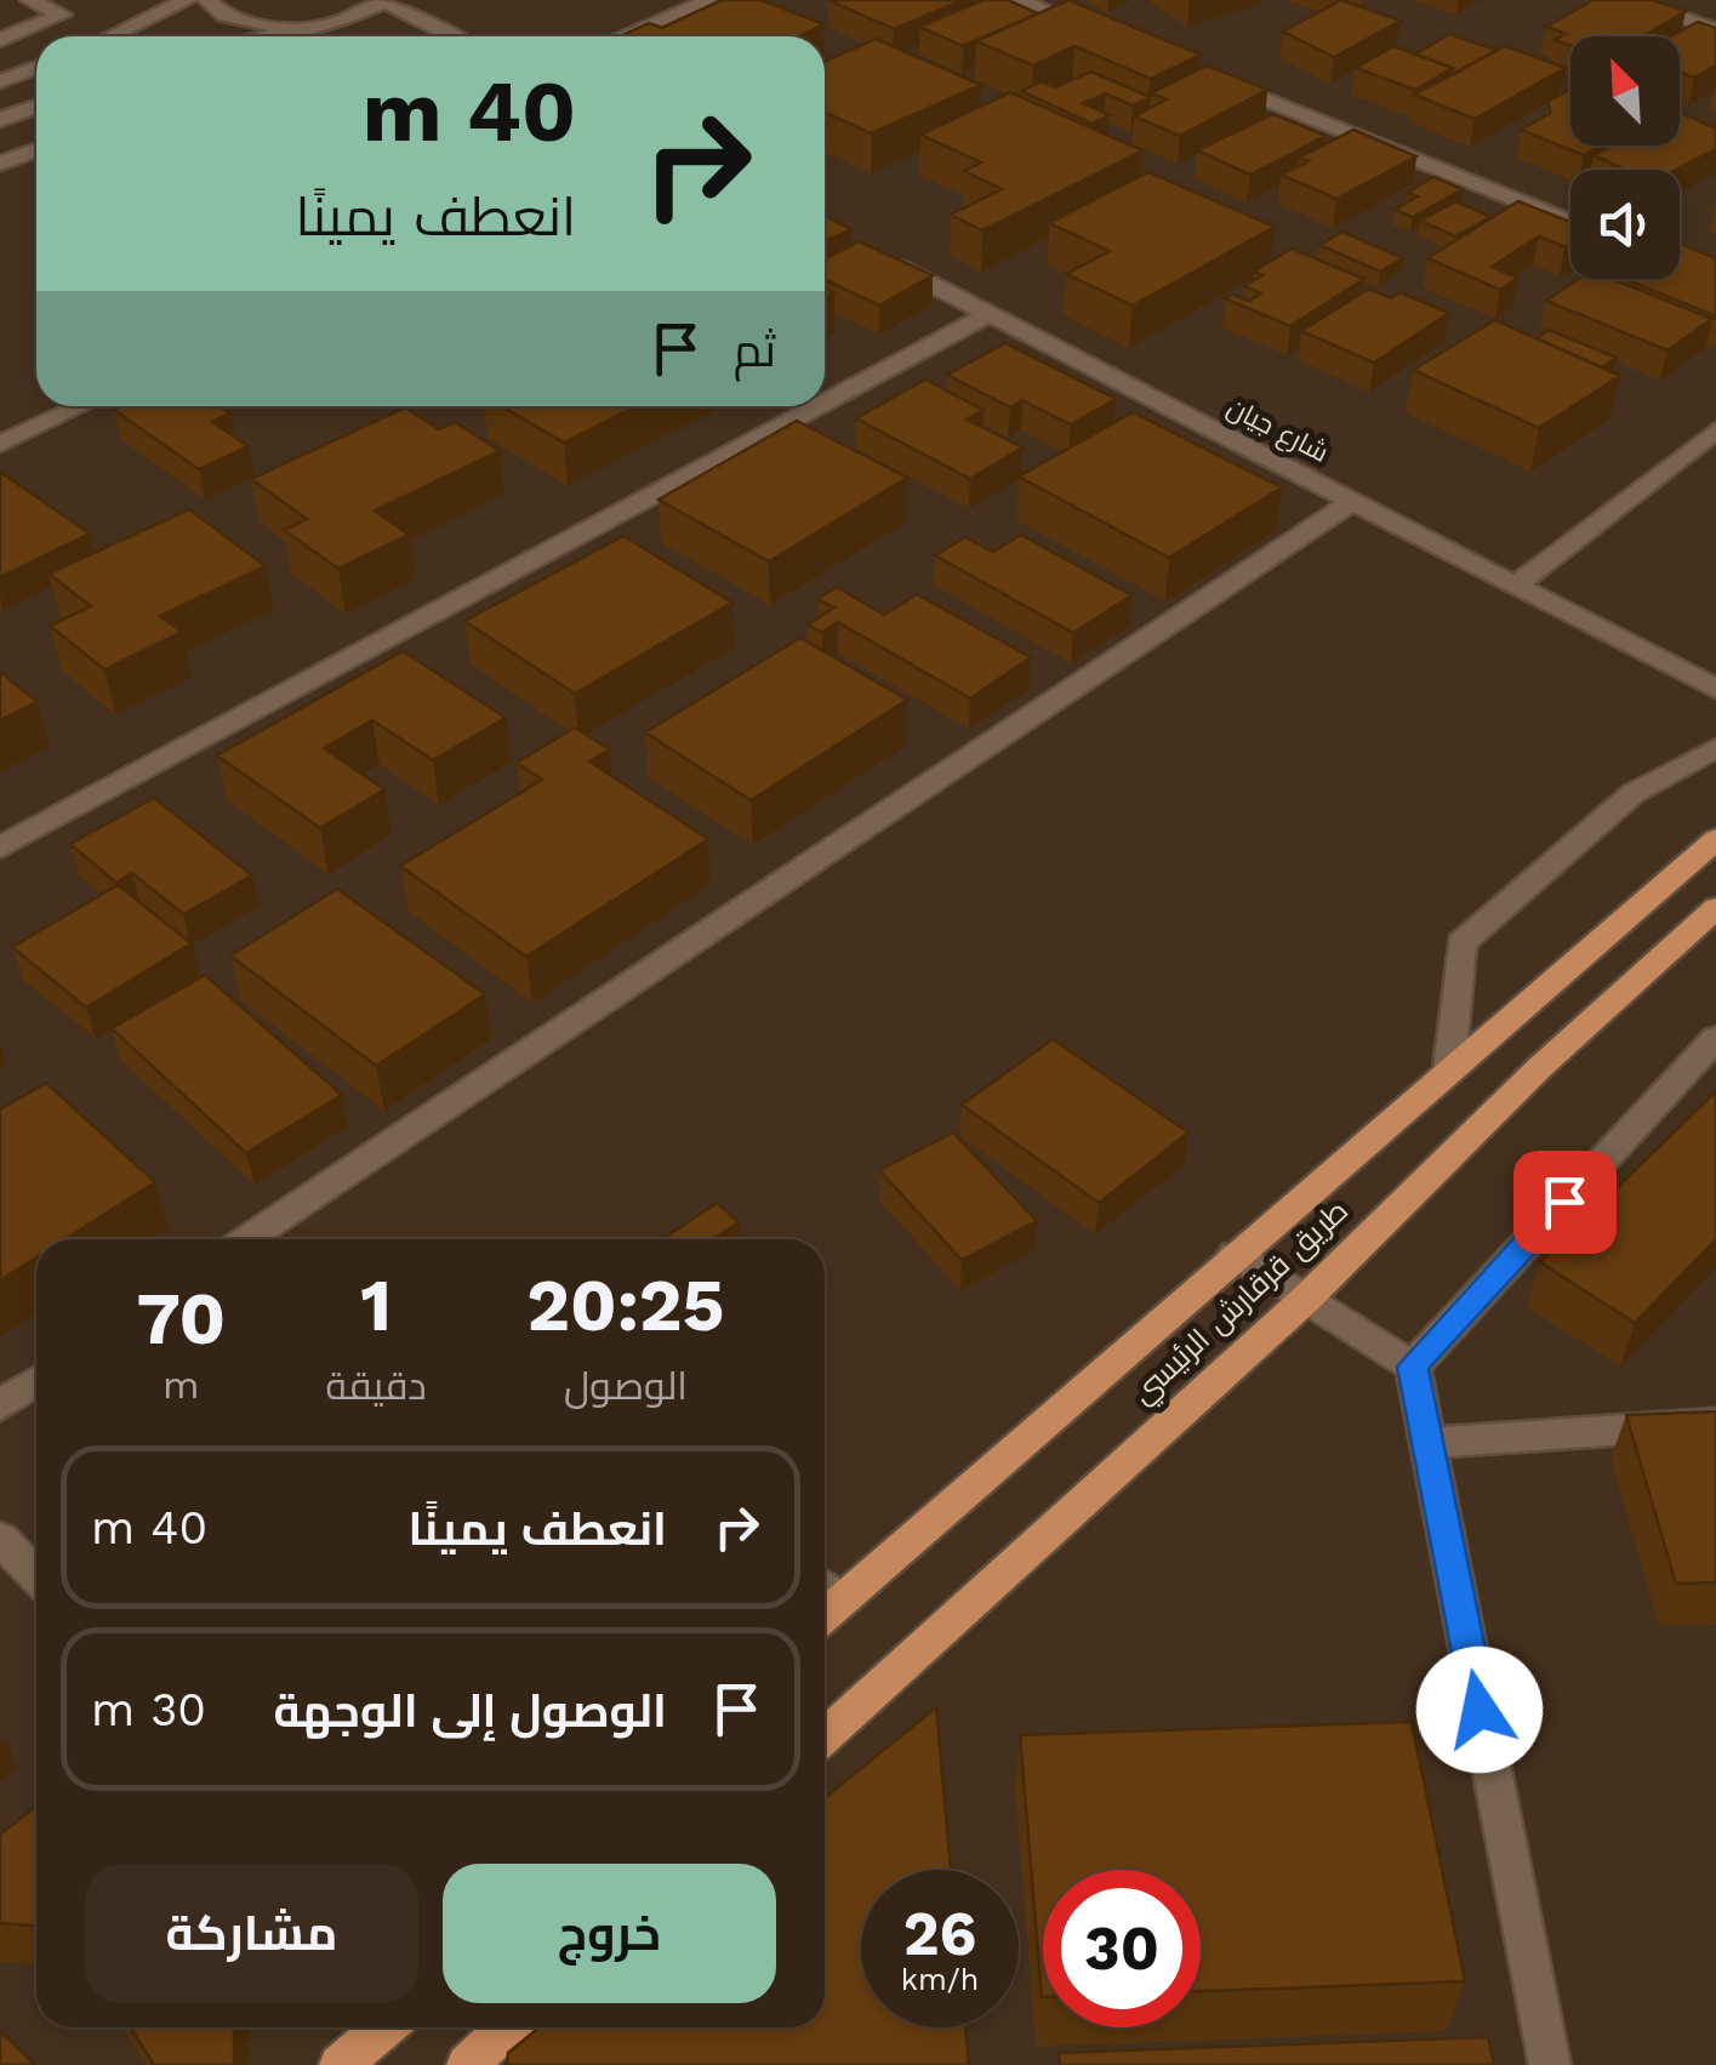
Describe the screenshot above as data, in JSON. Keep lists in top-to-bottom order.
{
  "streets": {
    "main road": ["طريق قرقارش الرئيسي"],
    "street": ["شارع جيان"]
  },
  "north": "top left",
  "page": {
    "turn": ["40 m", "انعطف يمينًا"],
    "then": "ثم",
    "eta": [
      "20:25",
      "الوصول",
      "1",
      "دقيقة",
      "70",
      "m"
    ],
    "list": [
      {
        "name": "انعطف يمينًا",
        "value": "40 m"
      },
      {
        "name": "الوصول إلى الوجهة",
        "value": "30 m"
      }
    ],
    "buttons": ["خروج", "مشاركة"],
    "speed": "26 km/h",
    "limit": "30"
  }
}
